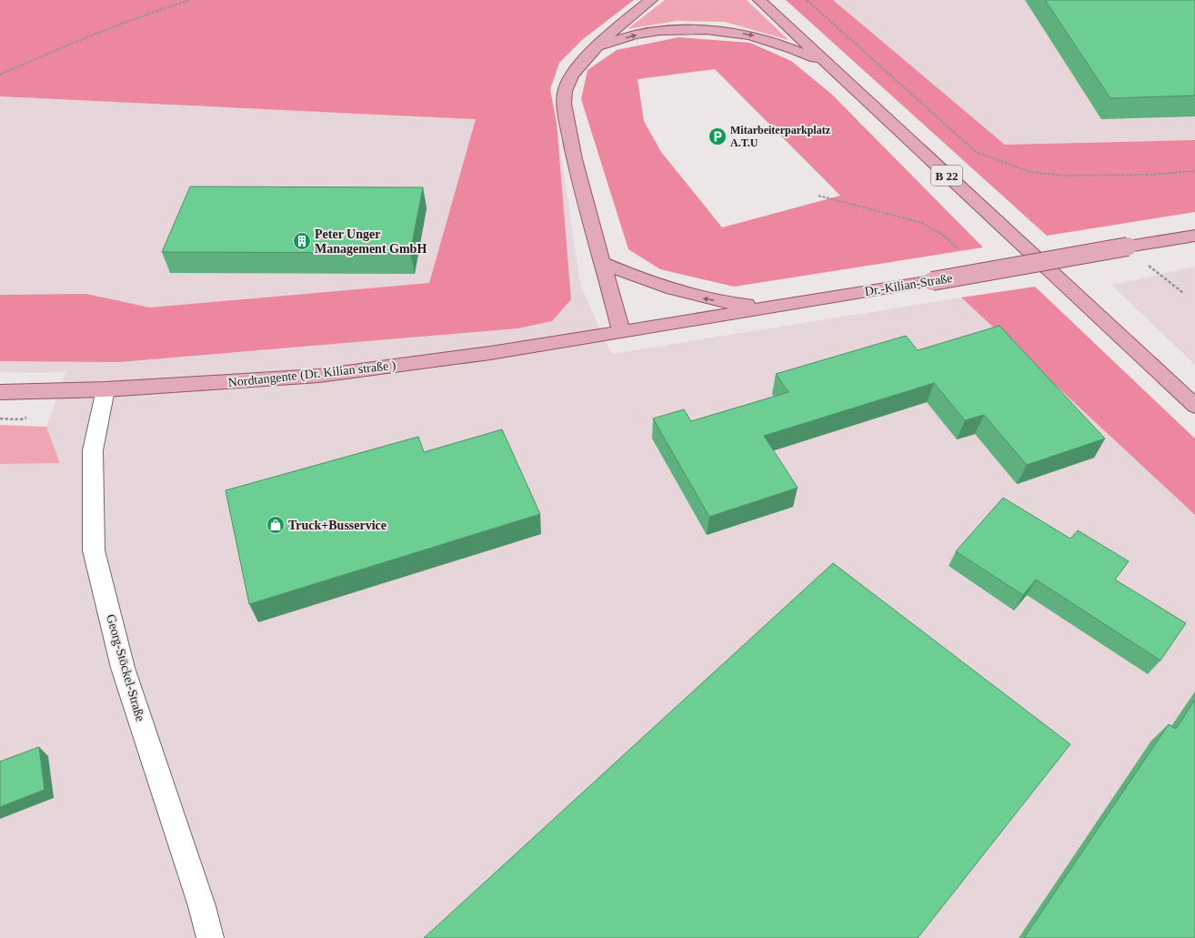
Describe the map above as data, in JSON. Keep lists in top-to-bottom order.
{
  "streets": {
    "main road": ["B 22", "Dr.-Kilian-Straße", "Nordtangente (Dr. Kilian straße )"],
    "street": ["Georg-Stöckel-Straße"]
  },
  "crossings": [
    ["Dr.-Kilian-Straße", "Nordtangente (Dr. Kilian straße )"],
    ["Nordtangente (Dr. Kilian straße )", "Georg-Stöckel-Straße"]
  ],
  "places": {
    "parking": ["Mitarbeiterparkplatz A.T.U"],
    "building": ["Peter Unger Management GmbH"],
    "shop": ["Truck+Busservice"]
  }
}
